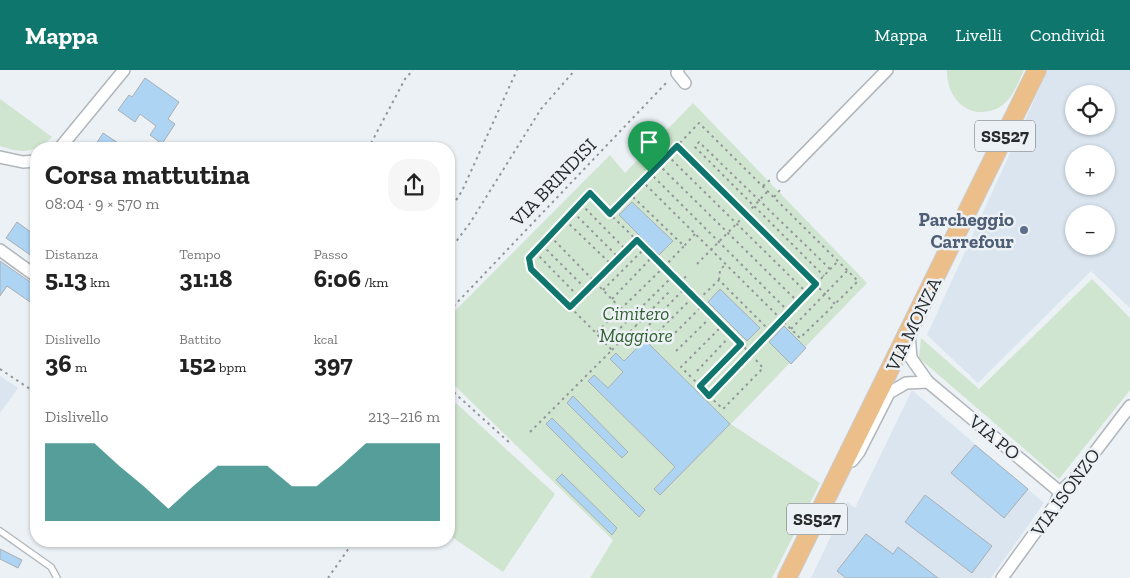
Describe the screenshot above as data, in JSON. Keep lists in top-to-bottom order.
{
  "streets": {
    "main road": ["SS527", "VIA MONZA"],
    "street": ["VIA PO", "VIA ISONZO"],
    "path": ["VIA BRINDISI"]
  },
  "crossings": [
    ["VIA MONZA", "VIA PO"],
    ["VIA PO", "VIA ISONZO"]
  ],
  "parks": ["Cimitero Maggiore"],
  "places": ["Parcheggio Carrefour"],
  "page": {
    "header": "Mappa",
    "nav": ["Mappa", "Livelli", "Condividi"],
    "map_buttons": ["+", "−"],
    "heading": ["Corsa mattutina", "08:04 · 9 × 570 m"],
    "stats": [
      ["Distanza", "5.13 km"],
      ["Tempo", "31:18"],
      ["Passo", "6:06 /km"],
      ["Dislivello", "36 m"],
      ["Battito", "152 bpm"],
      ["kcal", "397"]
    ],
    "chart": ["Dislivello", "213–216 m"]
  }
}
